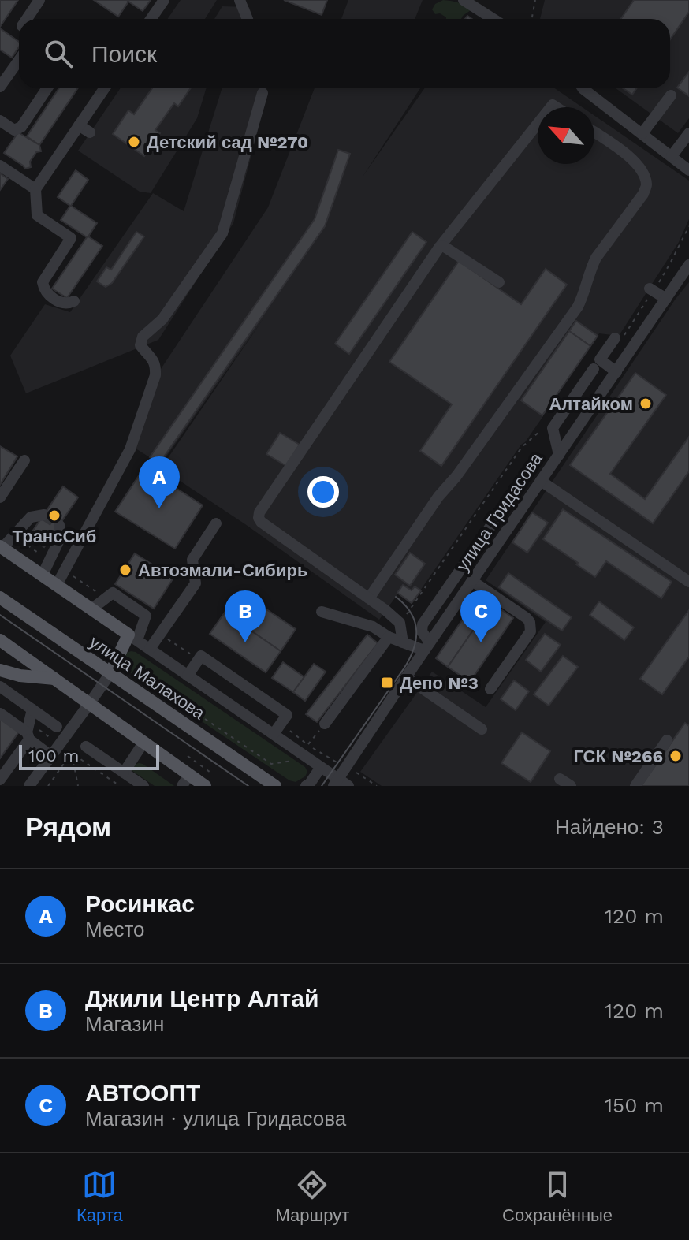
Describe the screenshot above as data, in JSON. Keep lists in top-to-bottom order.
{
  "streets": {
    "main road": ["улица Малахова"],
    "street": ["улица Гридасова"]
  },
  "places": {
    "other": [
      "Детский сад №270",
      "Алтайком",
      "ТрансСиб",
      "Автоэмали-Сибирь",
      "ГСК №266"
    ],
    "transit": ["Депо №3"]
  },
  "scale_bar": "100 m",
  "north": "top left",
  "page": {
    "search": "Поиск",
    "pins": ["A", "B", "C"],
    "scale": "100 m",
    "heading": ["Рядом", "Найдено: 3"],
    "list": [
      {
        "mark": "A",
        "name": "Росинкас",
        "note": "Место",
        "value": "120 m"
      },
      {
        "mark": "B",
        "name": "Джили Центр Алтай",
        "note": "Магазин",
        "value": "120 m"
      },
      {
        "mark": "C",
        "name": "АВТООПТ",
        "note": "Магазин · улица Гридасова",
        "value": "150 m"
      }
    ],
    "nav": ["Карта", "Маршрут", "Сохранённые"]
  }
}
